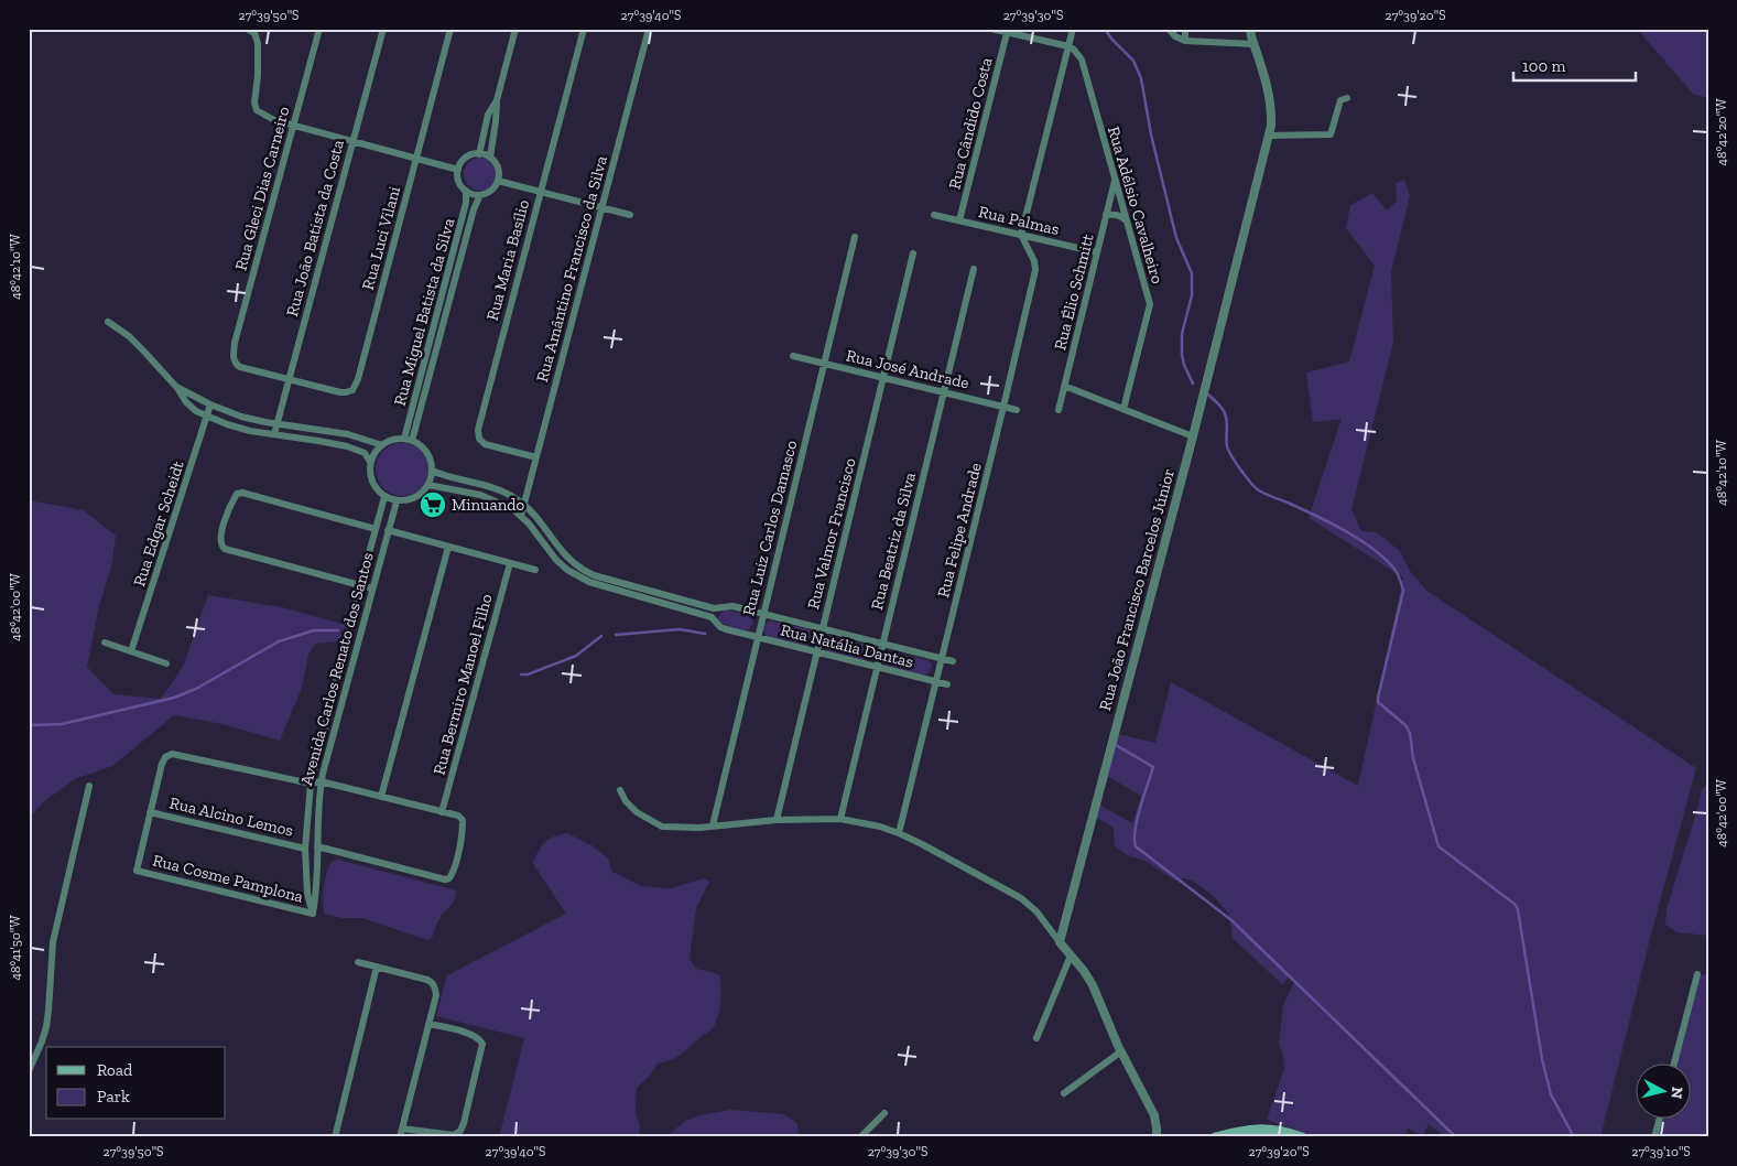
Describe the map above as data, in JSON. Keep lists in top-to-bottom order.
{
  "streets": {
    "street": [
      "Rua Cândido Costa",
      "Rua Gleci Dias Carneiro",
      "Rua Adélsio Cavalheiro",
      "Rua Palmas",
      "Rua João Batista da Costa",
      "Rua Luci Vilani",
      "Rua Maria Basílio",
      "Rua Amântino Francisco da Silva",
      "Rua Élio Schmitt",
      "Rua Miguel Batista da Silva",
      "Rua José Andrade",
      "Rua Edgar Scheidt",
      "Rua Luiz Carlos Damasco",
      "Rua Felipe Andrade",
      "Rua Valmor Francisco",
      "Rua Beatriz da Silva",
      "Rua João Francisco Barcelos Júnior",
      "Rua Natália Dantas",
      "Avenida Carlos Renato dos Santos",
      "Rua Bermiro Manoel Filho",
      "Rua Alcino Lemos",
      "Rua Cosme Pamplona"
    ]
  },
  "crossings": [
    ["Rua Cândido Costa", "Rua Palmas"],
    ["Rua Gleci Dias Carneiro", "Rua João Batista da Costa"],
    ["Rua Gleci Dias Carneiro", "Rua Luci Vilani"],
    ["Rua Adélsio Cavalheiro", "Rua Élio Schmitt"],
    ["Rua Palmas", "Rua Élio Schmitt"],
    ["Rua Palmas", "Rua Felipe Andrade"],
    ["Rua João Batista da Costa", "Rua Luci Vilani"],
    ["Rua Maria Basílio", "Rua Amântino Francisco da Silva"],
    ["Rua Amântino Francisco da Silva", "Rua Natália Dantas"],
    ["Rua Miguel Batista da Silva", "Avenida Carlos Renato dos Santos"],
    ["Rua José Andrade", "Rua Luiz Carlos Damasco"],
    ["Rua José Andrade", "Rua Felipe Andrade"],
    ["Rua José Andrade", "Rua Valmor Francisco"],
    ["Rua José Andrade", "Rua Beatriz da Silva"],
    ["Rua Luiz Carlos Damasco", "Rua Natália Dantas"],
    ["Rua Felipe Andrade", "Rua Natália Dantas"],
    ["Rua Valmor Francisco", "Rua Natália Dantas"],
    ["Rua Beatriz da Silva", "Rua Natália Dantas"],
    ["Avenida Carlos Renato dos Santos", "Rua Alcino Lemos"],
    ["Avenida Carlos Renato dos Santos", "Rua Cosme Pamplona"],
    ["Rua Alcino Lemos", "Rua Cosme Pamplona"]
  ],
  "places": {
    "supermarket": ["Minuando"]
  },
  "legend": ["Road", "Park"],
  "scale_bar": "100 m",
  "north": "right",
  "coordinates": [
    "27°39'50\"S",
    "27°39'40\"S",
    "27°39'30\"S",
    "27°39'20\"S",
    "48°42'20\"W",
    "48°42'10\"W",
    "48°42'00\"W",
    "48°41'50\"W",
    "27°39'10\"S"
  ]
}
